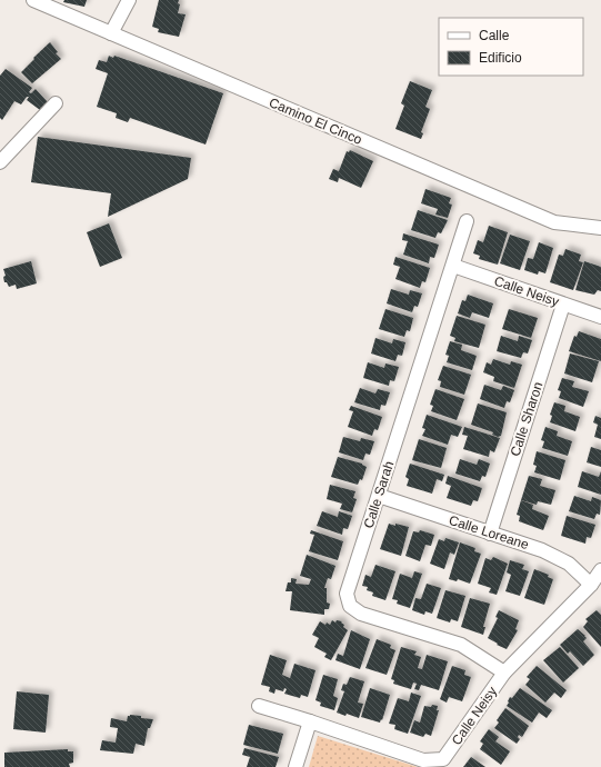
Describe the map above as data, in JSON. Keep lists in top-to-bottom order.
{
  "streets": {
    "street": [
      "Camino El Cinco",
      "Calle Neisy",
      "Calle Sharon",
      "Calle Sarah",
      "Calle Loreane"
    ]
  },
  "crossings": [
    ["Calle Neisy", "Calle Sharon"],
    ["Calle Neisy", "Calle Sarah"],
    ["Calle Neisy", "Calle Loreane"],
    ["Calle Sharon", "Calle Loreane"],
    ["Calle Sarah", "Calle Loreane"]
  ],
  "legend": ["Calle", "Edificio"]
}
